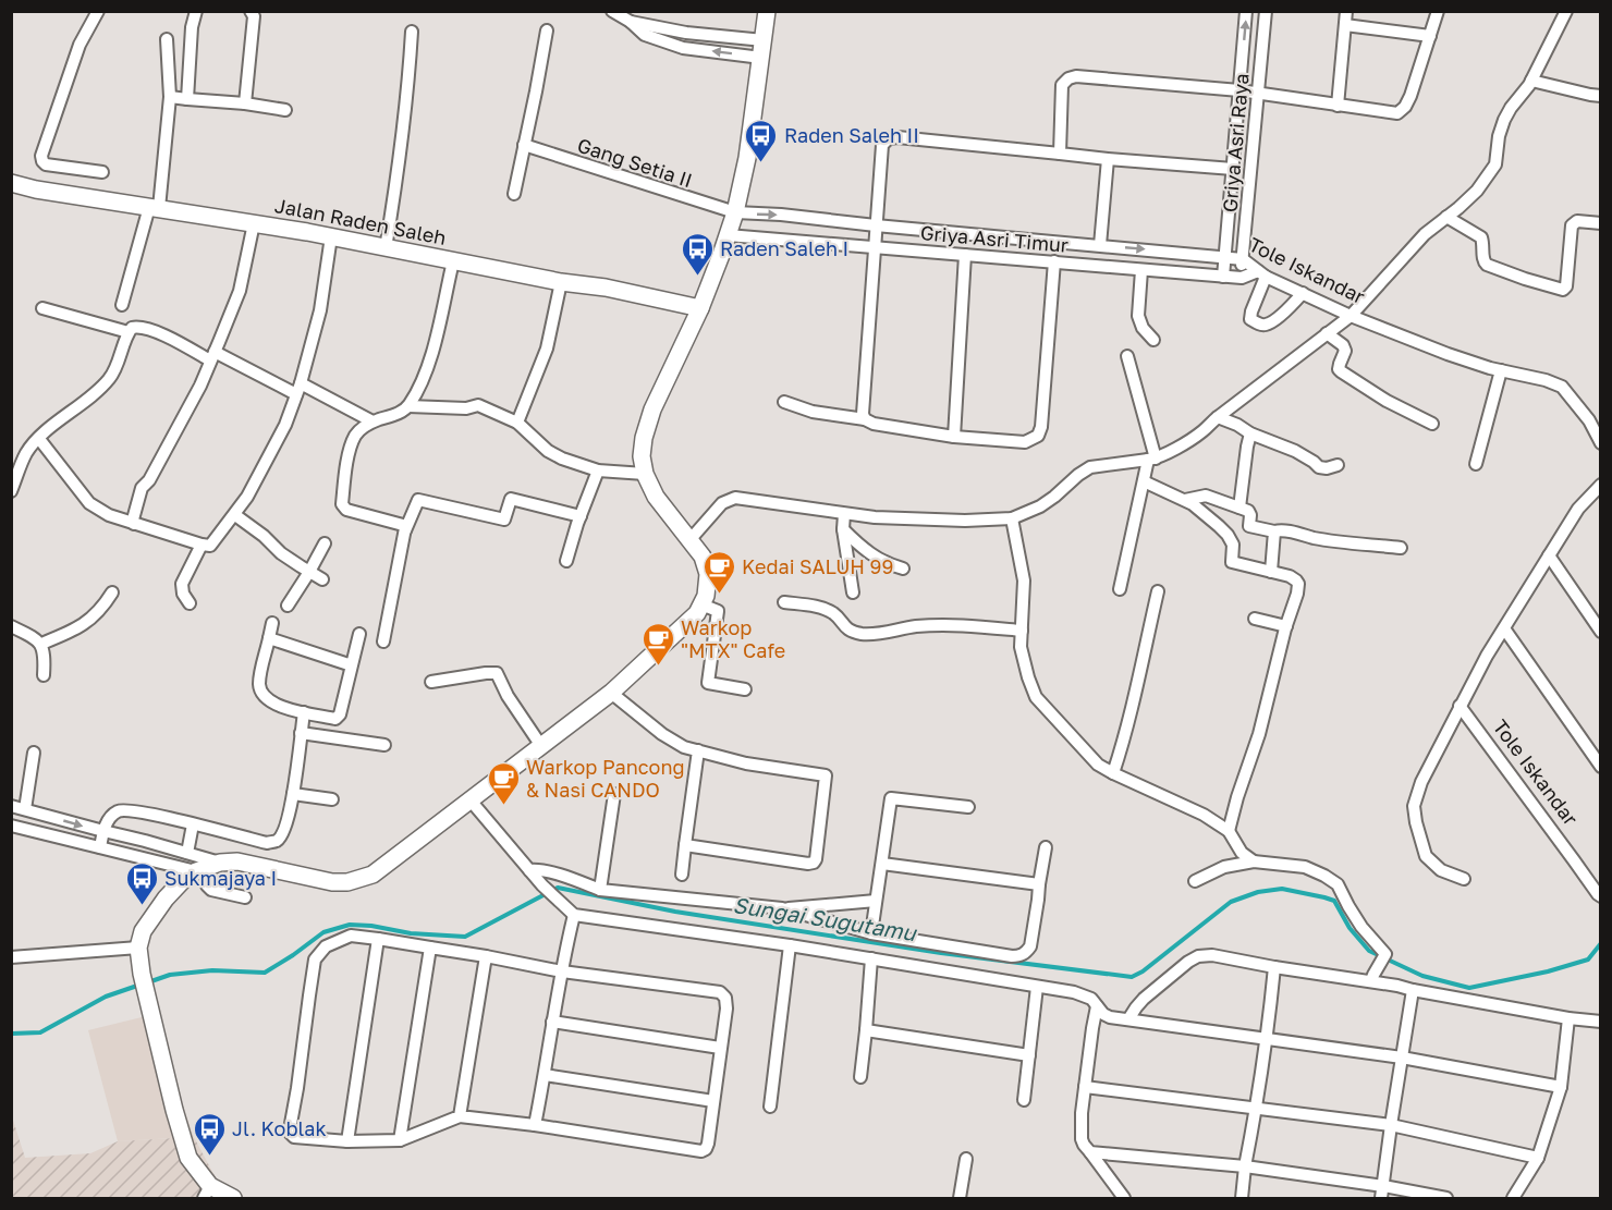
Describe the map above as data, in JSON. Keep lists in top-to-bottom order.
{
  "streets": {
    "main road": ["Jalan Raden Saleh"],
    "street": [
      "Griya Asri Raya",
      "Gang Setia II",
      "Griya Asri Timur",
      "Tole Iskandar"
    ]
  },
  "crossings": [
    ["Griya Asri Raya", "Griya Asri Timur"],
    ["Griya Asri Raya", "Tole Iskandar"],
    ["Gang Setia II", "Tole Iskandar"],
    ["Griya Asri Timur", "Tole Iskandar"]
  ],
  "water": ["Sungai Sugutamu"],
  "places": {
    "bus stop": [
      "Raden Saleh II",
      "Raden Saleh I",
      "Sukmajaya I",
      "Jl. Koblak"
    ],
    "cafe": ["Kedai SALUH 99", "Warkop \"MTX\" Cafe", "Warkop Pancong & Nasi CANDO"]
  }
}
